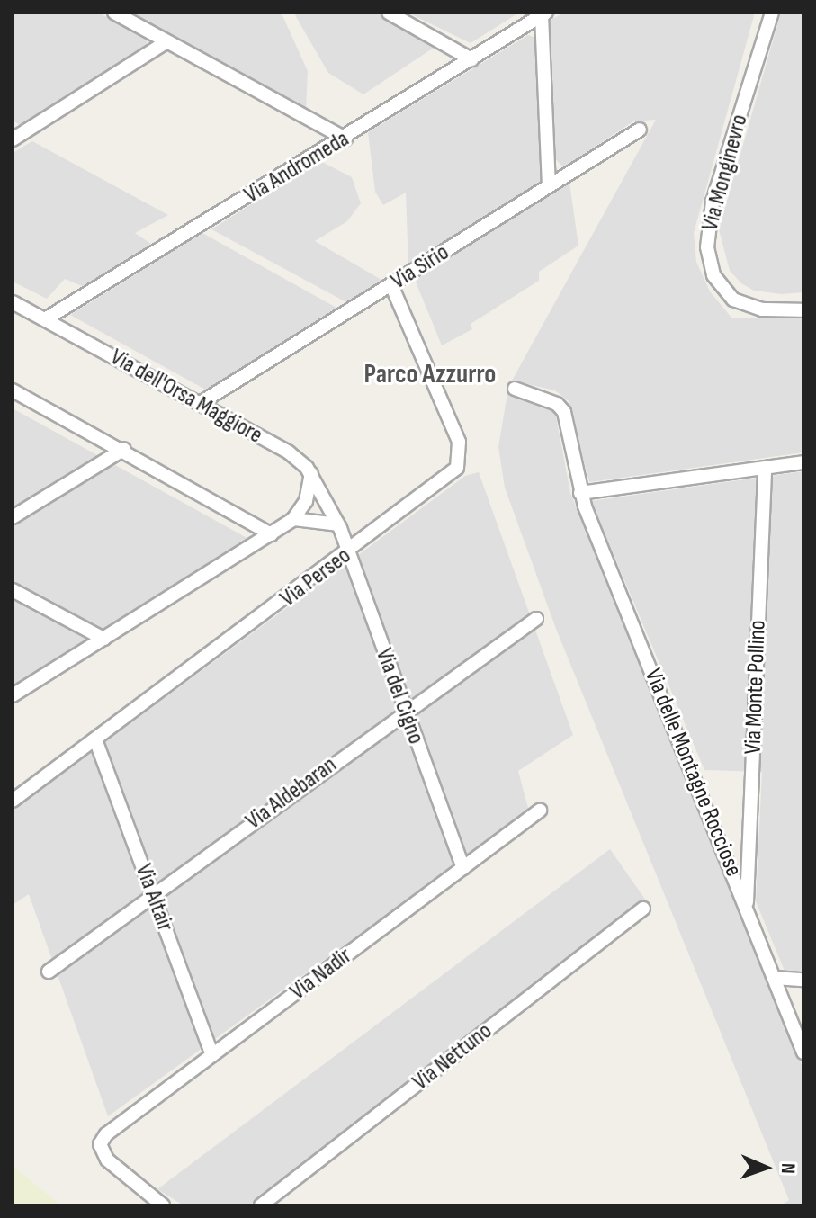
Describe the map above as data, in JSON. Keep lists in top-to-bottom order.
{
  "streets": {
    "street": [
      "Via Andromeda",
      "Via Monginevro",
      "Via Sirio",
      "Via dell'Orsa Maggiore",
      "Via Perseo",
      "Via Monte Pollino",
      "Via del Cigno",
      "Via delle Montagne Rocciose",
      "Via Aldebaran",
      "Via Altair",
      "Via Nadir",
      "Via Nettuno"
    ]
  },
  "crossings": [
    ["Via Andromeda", "Via dell'Orsa Maggiore"],
    ["Via Sirio", "Via dell'Orsa Maggiore"],
    ["Via Sirio", "Via Perseo"],
    ["Via dell'Orsa Maggiore", "Via del Cigno"],
    ["Via Perseo", "Via del Cigno"],
    ["Via Perseo", "Via Altair"],
    ["Via Monte Pollino", "Via delle Montagne Rocciose"],
    ["Via del Cigno", "Via Aldebaran"],
    ["Via del Cigno", "Via Nadir"],
    ["Via Aldebaran", "Via Altair"],
    ["Via Altair", "Via Nadir"]
  ],
  "districts": ["Parco Azzurro"],
  "north": "right"
}
